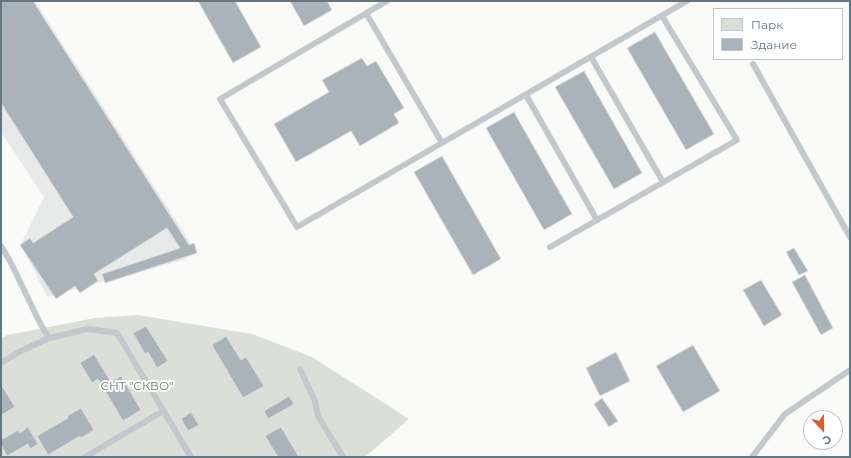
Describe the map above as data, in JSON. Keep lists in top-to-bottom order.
{
  "parks": ["СНТ \"СКВО\""],
  "legend": ["Парк", "Здание"],
  "north": "bottom"
}
